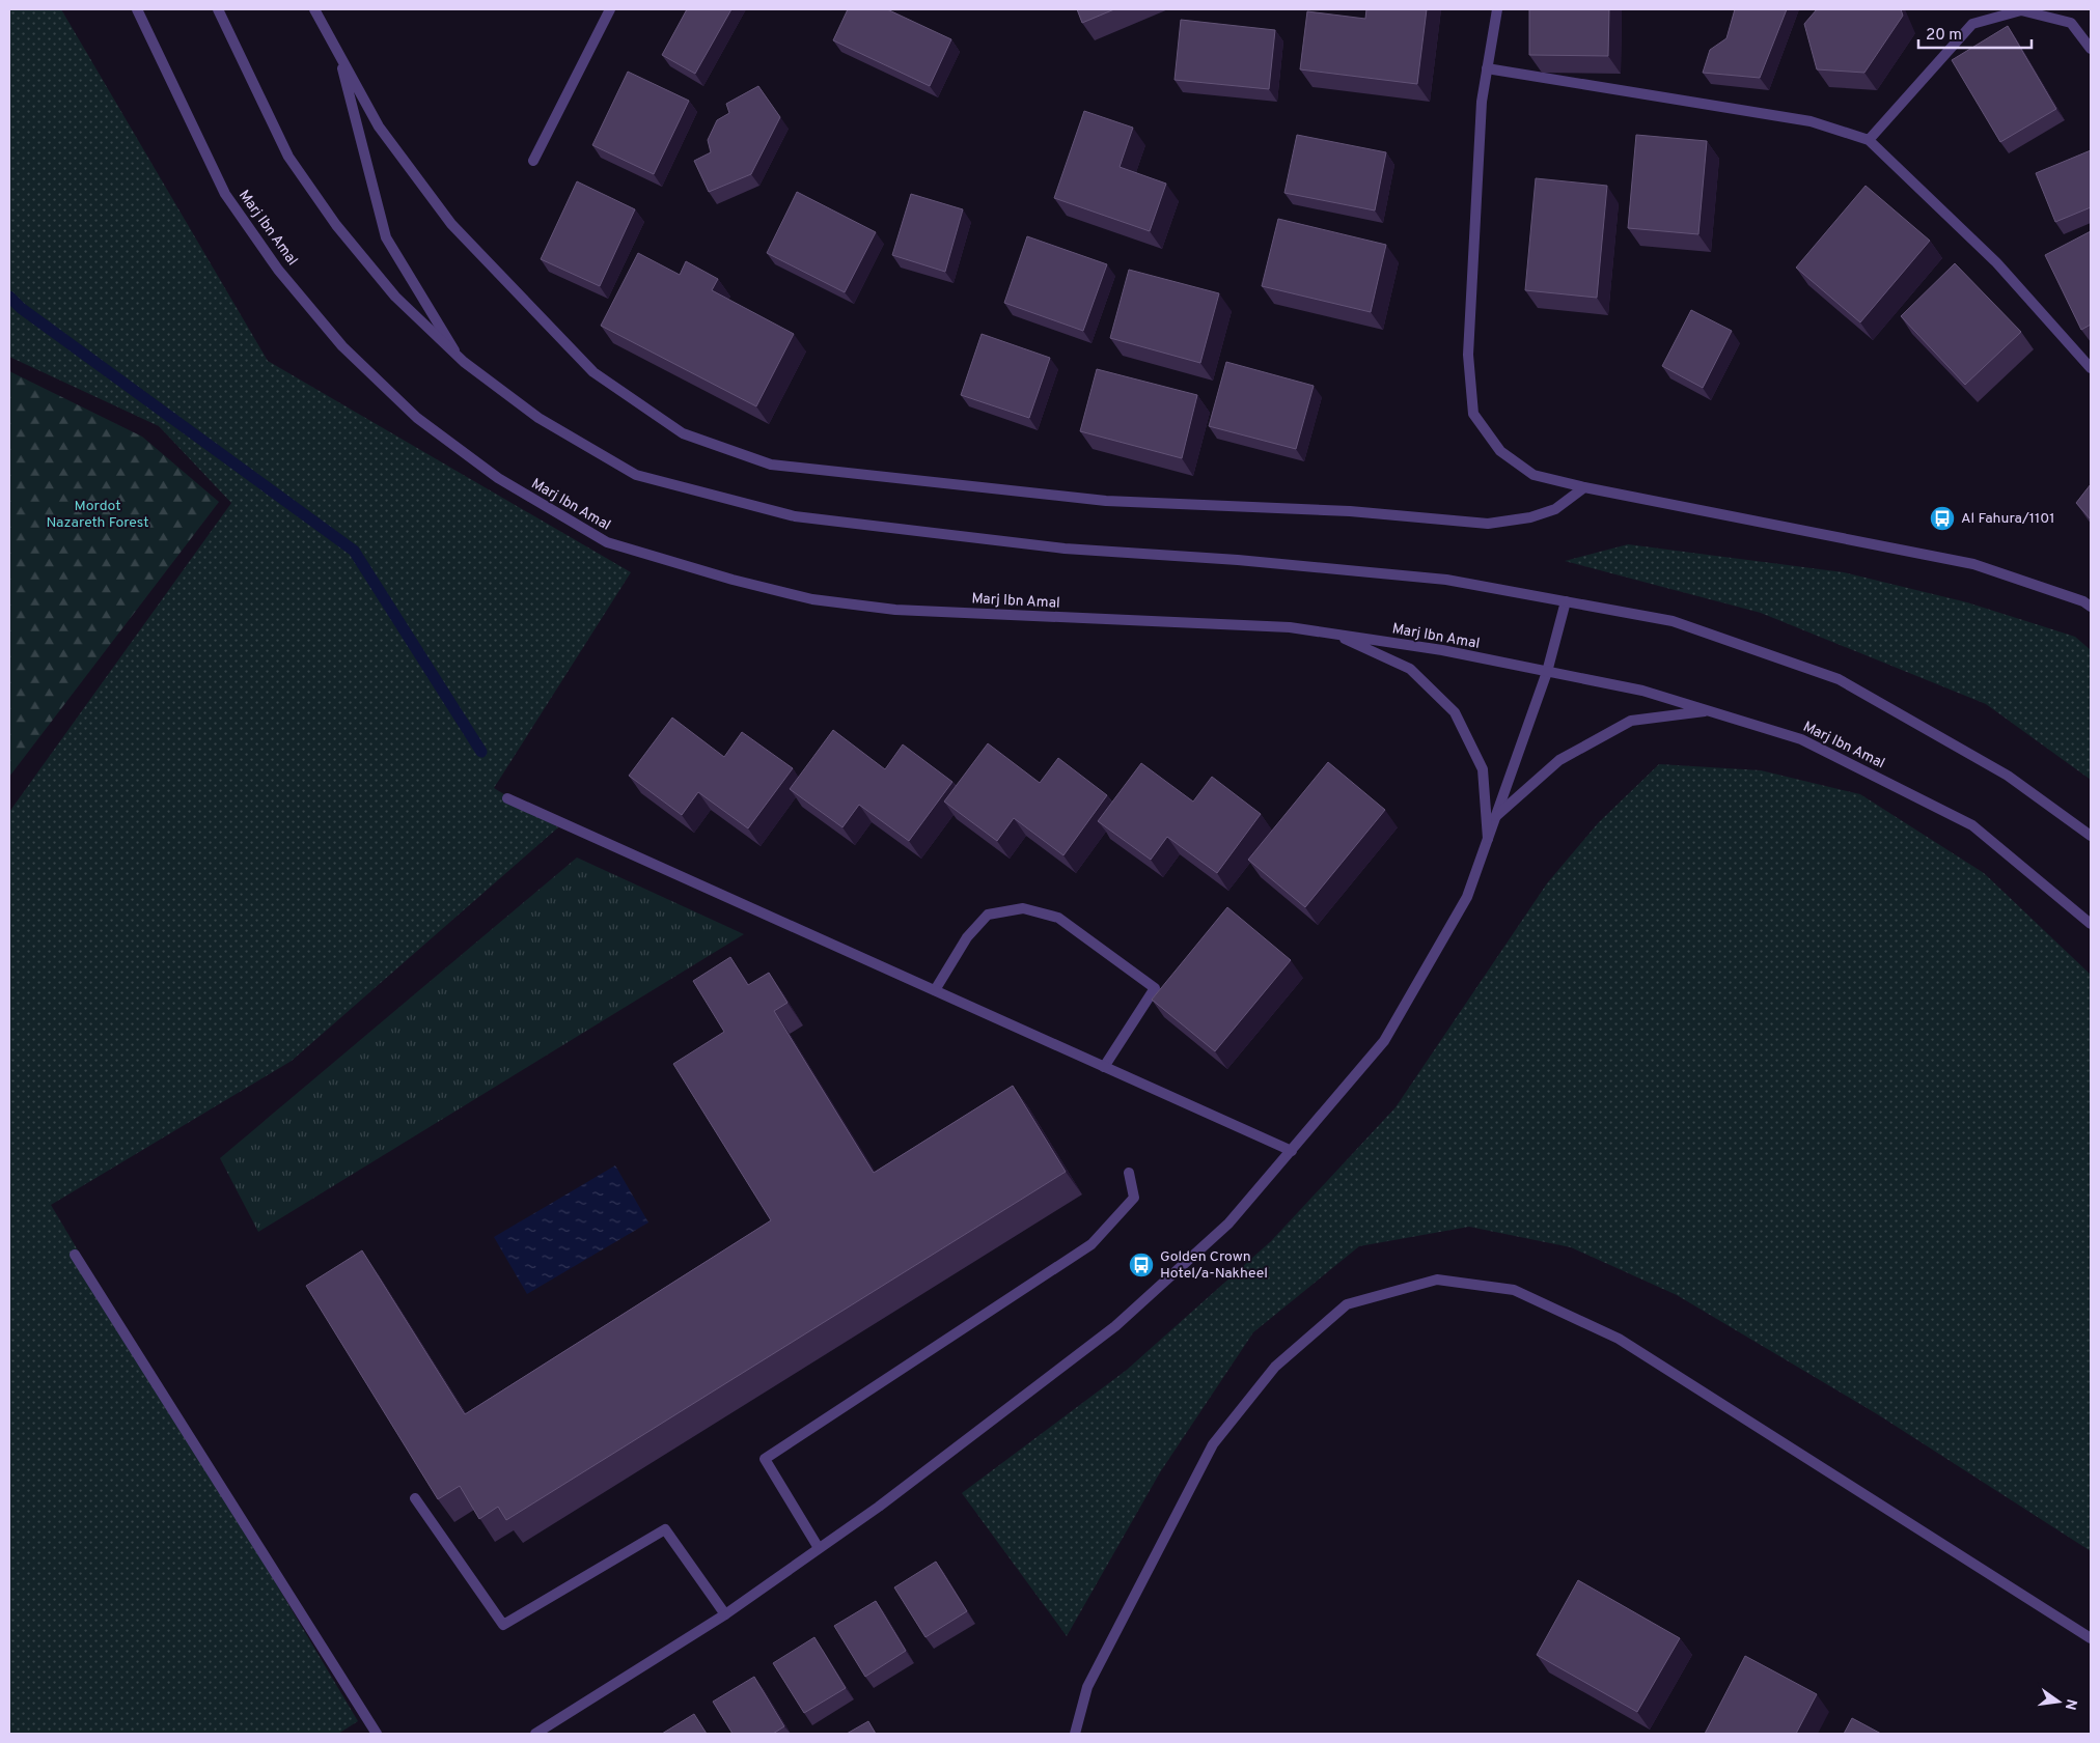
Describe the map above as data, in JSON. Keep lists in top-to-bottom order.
{
  "streets": {
    "street": ["Marj Ibn Amal"]
  },
  "parks": ["Mordot Nazareth Forest"],
  "places": {
    "bus stop": ["Al Fahura/1101", "Golden Crown Hotel/a-Nakheel"]
  },
  "scale_bar": "20 m",
  "north": "right"
}
